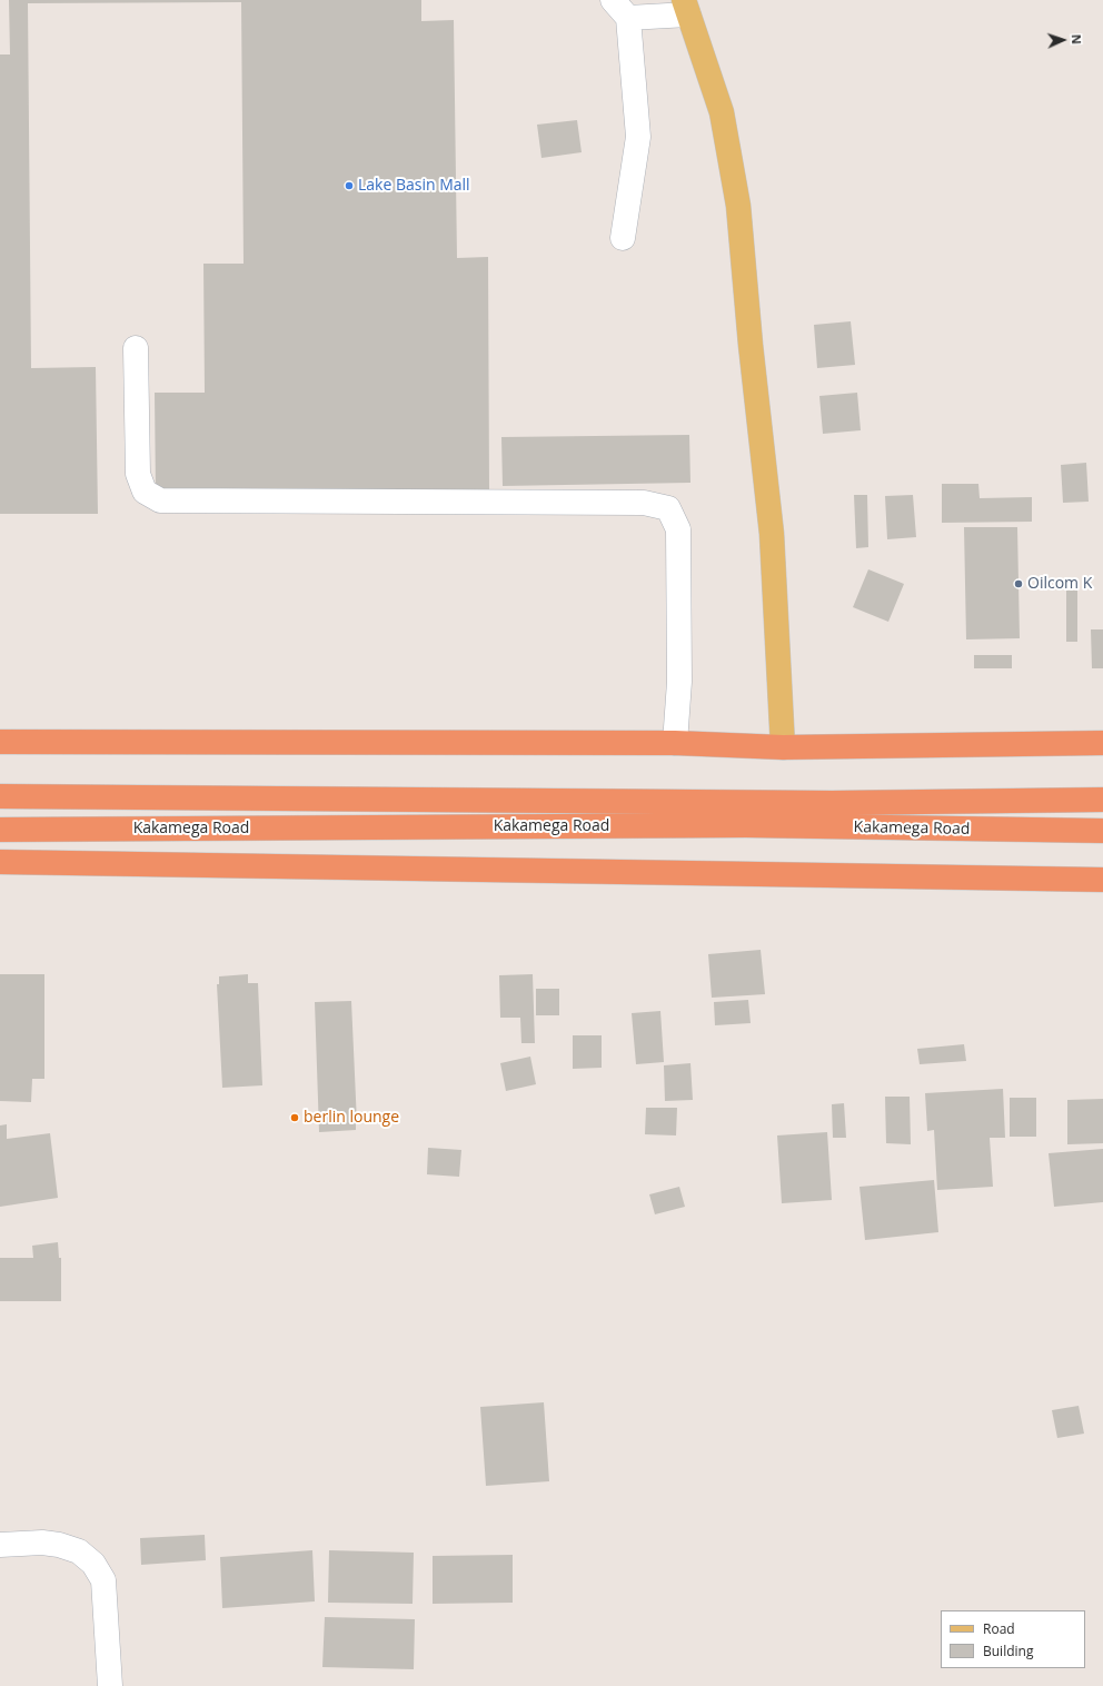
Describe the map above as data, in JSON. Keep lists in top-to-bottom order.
{
  "streets": {
    "highway": ["Kakamega Road"]
  },
  "places": ["Lake Basin Mall", "Oilcom K", "berlin lounge"],
  "legend": ["Road", "Building"],
  "north": "right"
}
